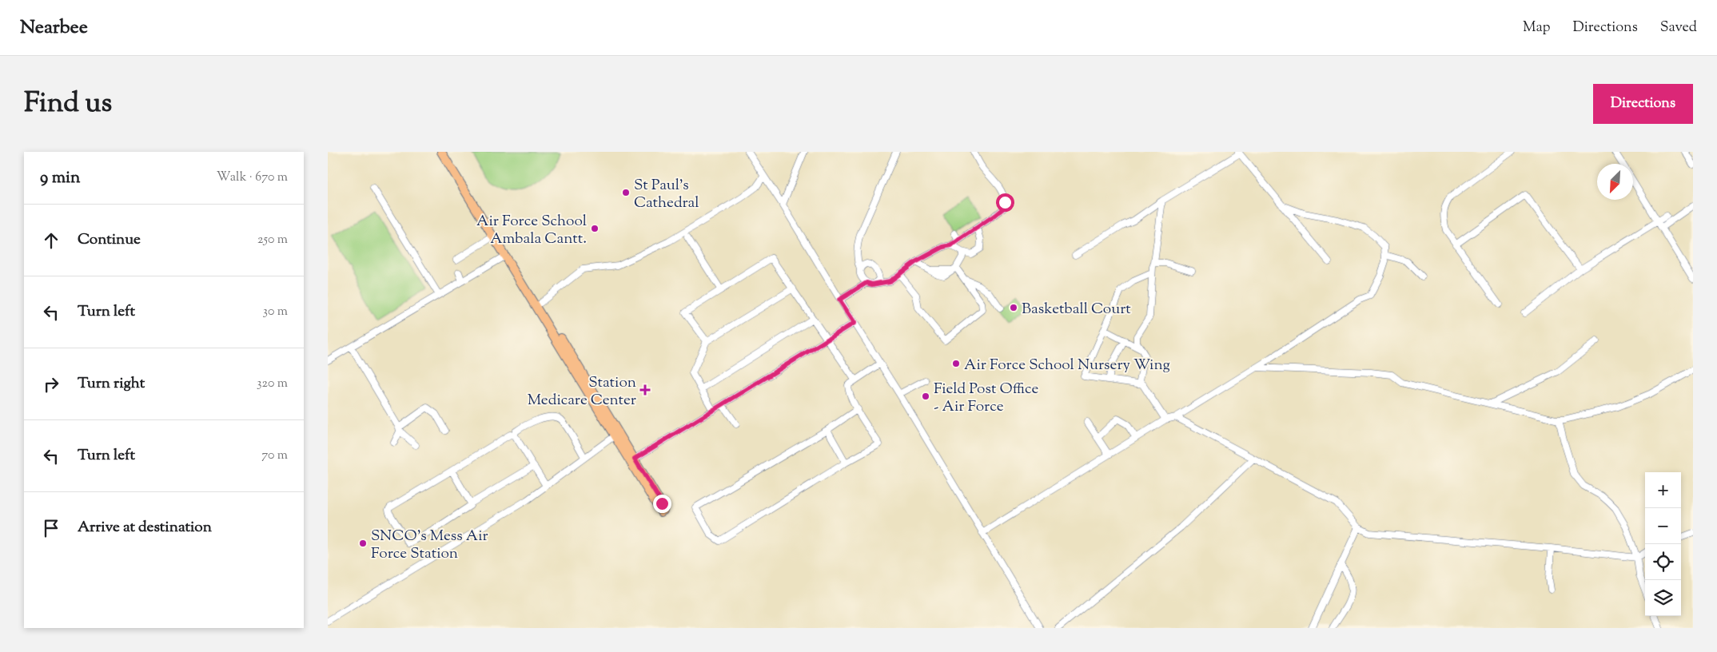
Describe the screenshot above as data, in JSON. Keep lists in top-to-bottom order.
{
  "places": {
    "other": [
      "St Paul's Cathedral",
      "Air Force School Ambala Cantt.",
      "Basketball Court",
      "Air Force School Nursery Wing",
      "Field Post Office - Air Force",
      "SNCO's Mess Air Force Station"
    ],
    "health": ["Station Medicare Center"]
  },
  "north": "bottom left",
  "page": {
    "header": "Nearbee",
    "nav": ["Map", "Directions", "Saved"],
    "title": "Find us",
    "buttons": "Directions",
    "heading": ["9 min", "Walk · 670 m"],
    "list": [
      ["Continue", "250 m"],
      ["Turn left", "30 m"],
      ["Turn right", "320 m"],
      ["Turn left", "70 m"],
      "Arrive at destination"
    ],
    "map_buttons": ["+", "−"]
  }
}
